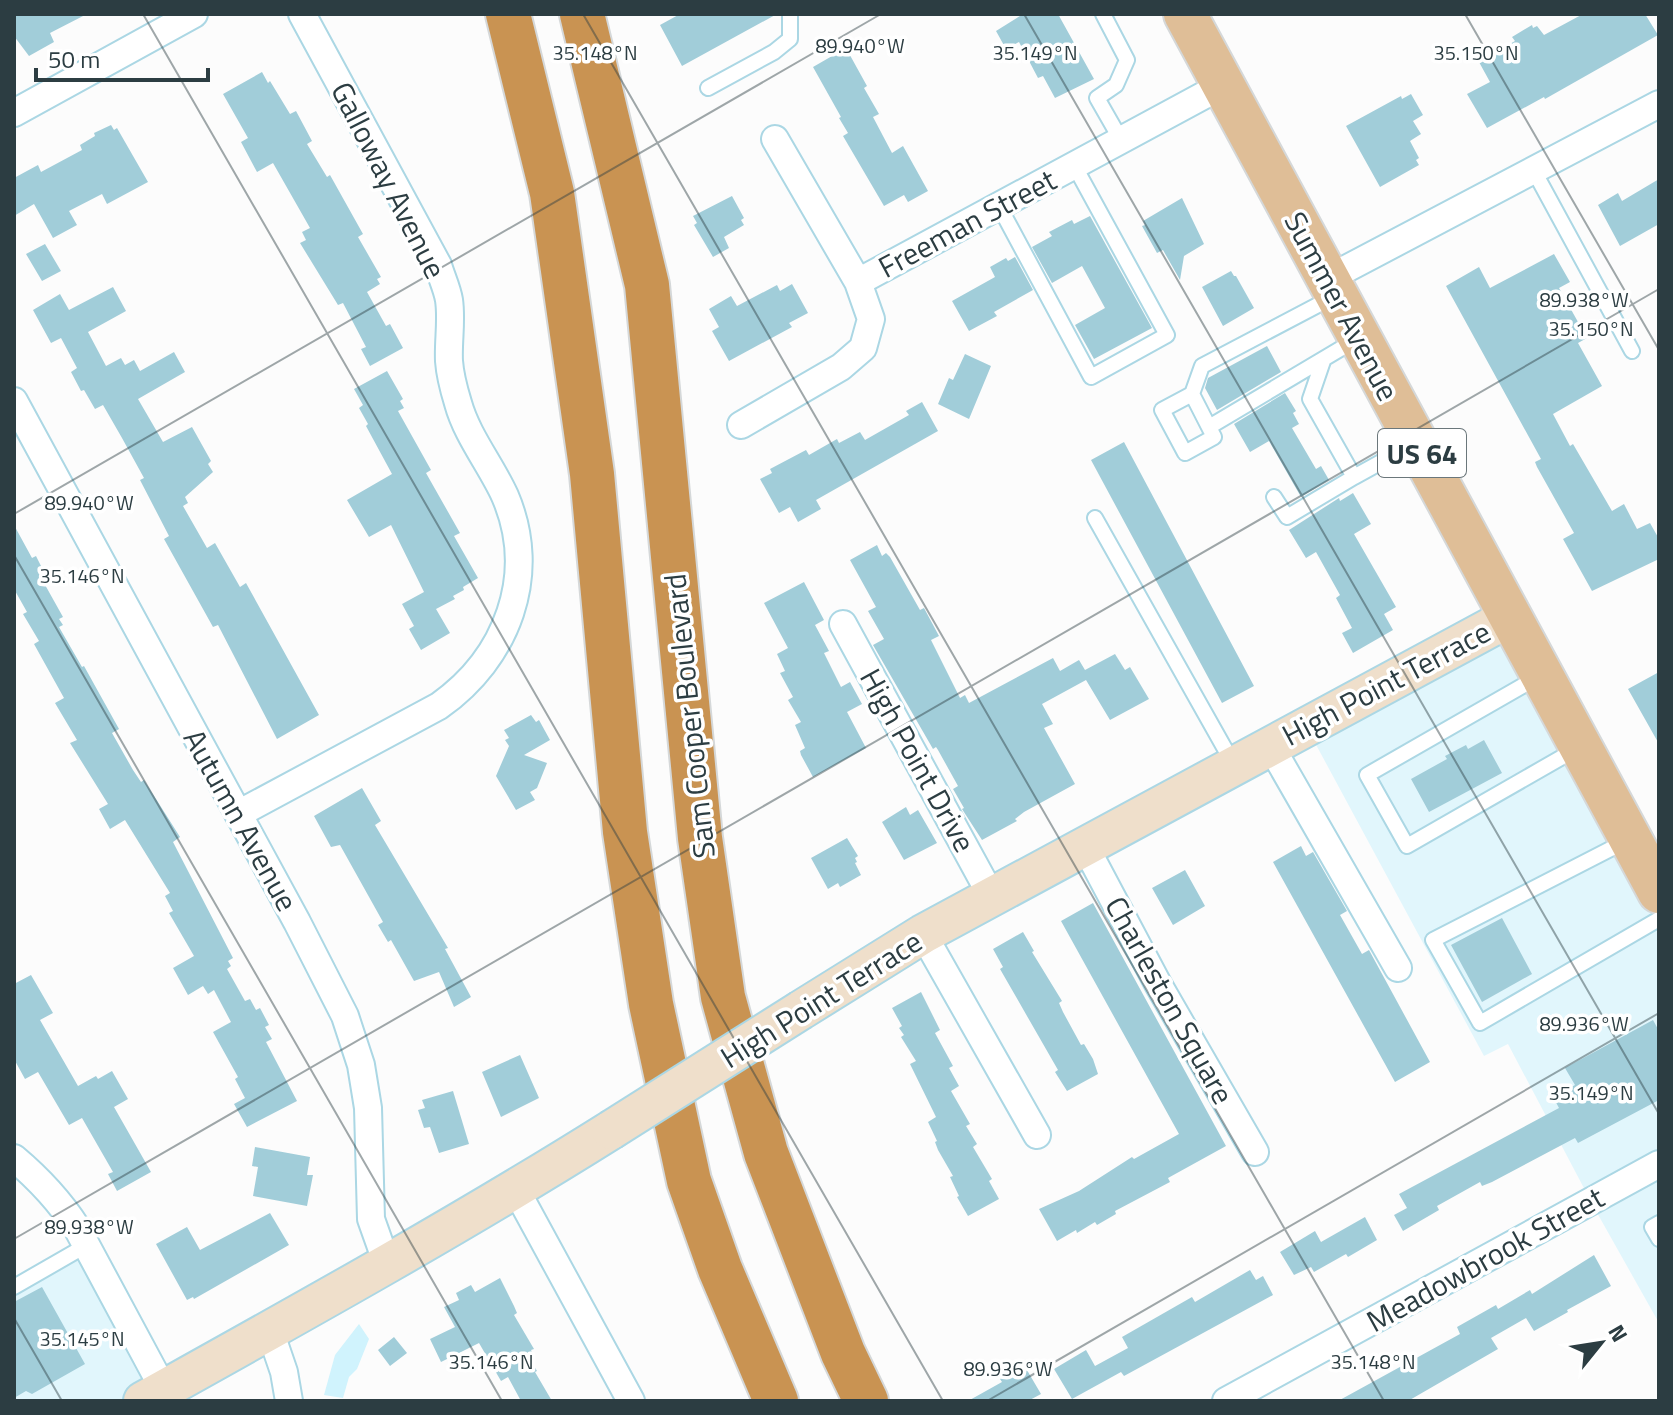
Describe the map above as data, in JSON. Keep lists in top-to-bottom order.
{
  "streets": {
    "highway": ["Sam Cooper Boulevard"],
    "main road": ["Summer Avenue", "US 64"],
    "street": [
      "Galloway Avenue",
      "Freeman Street",
      "High Point Terrace",
      "High Point Drive",
      "Autumn Avenue",
      "Charleston Square",
      "Meadowbrook Street"
    ]
  },
  "crossings": [
    ["Galloway Avenue", "Autumn Avenue"],
    ["Freeman Street", "Summer Avenue"],
    ["Summer Avenue", "High Point Terrace"],
    ["High Point Terrace", "High Point Drive"],
    ["High Point Terrace", "Autumn Avenue"],
    ["High Point Terrace", "Charleston Square"]
  ],
  "scale_bar": "50 m",
  "north": "top right",
  "coordinates": [
    "89.940°W",
    "35.148°N",
    "35.149°N",
    "35.150°N",
    "89.938°W",
    "35.146°N",
    "89.936°W",
    "35.145°N"
  ]
}
